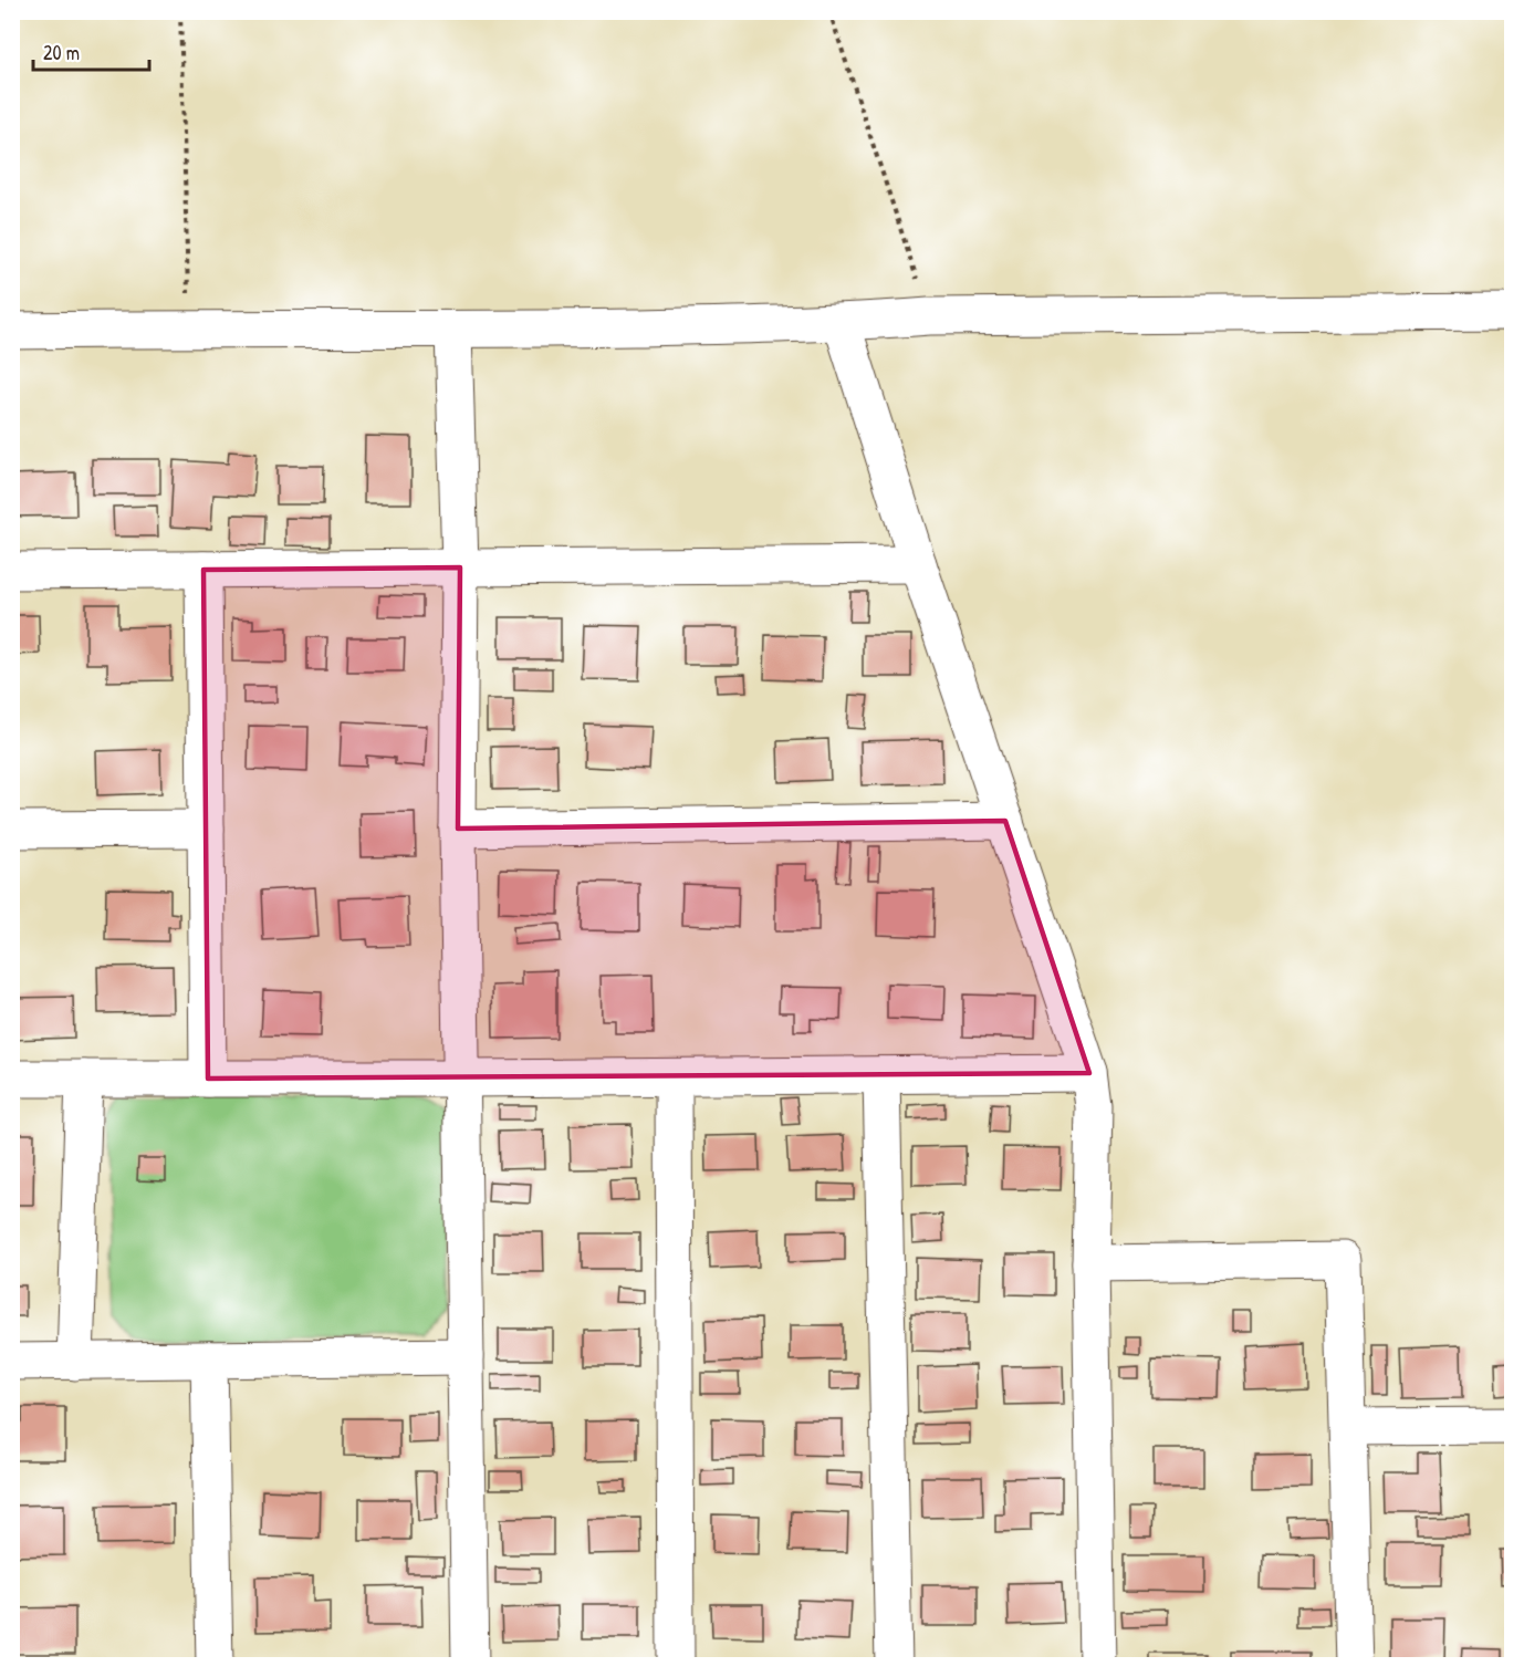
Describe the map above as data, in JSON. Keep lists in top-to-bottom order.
{
  "scale_bar": "20 m"
}
